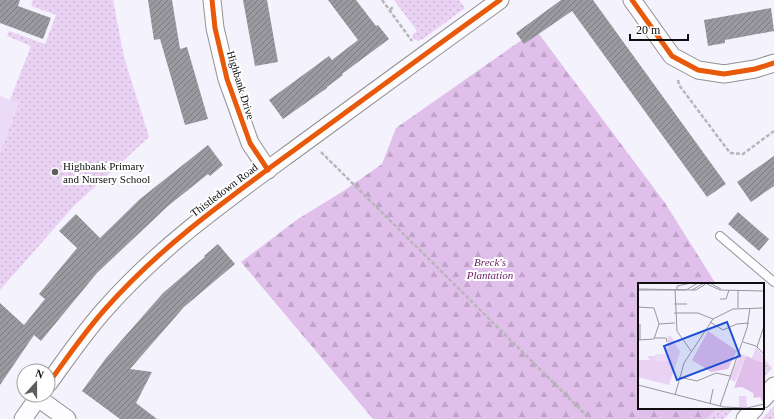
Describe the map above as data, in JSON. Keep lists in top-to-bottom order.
{
  "streets": {
    "street": ["Highbank Drive", "Thistledown Road"]
  },
  "crossings": [
    ["Highbank Drive", "Thistledown Road"]
  ],
  "parks": ["Breck's Plantation"],
  "places": ["Highbank Primary and Nursery School"],
  "scale_bar": "20 m",
  "north": "top"
}
